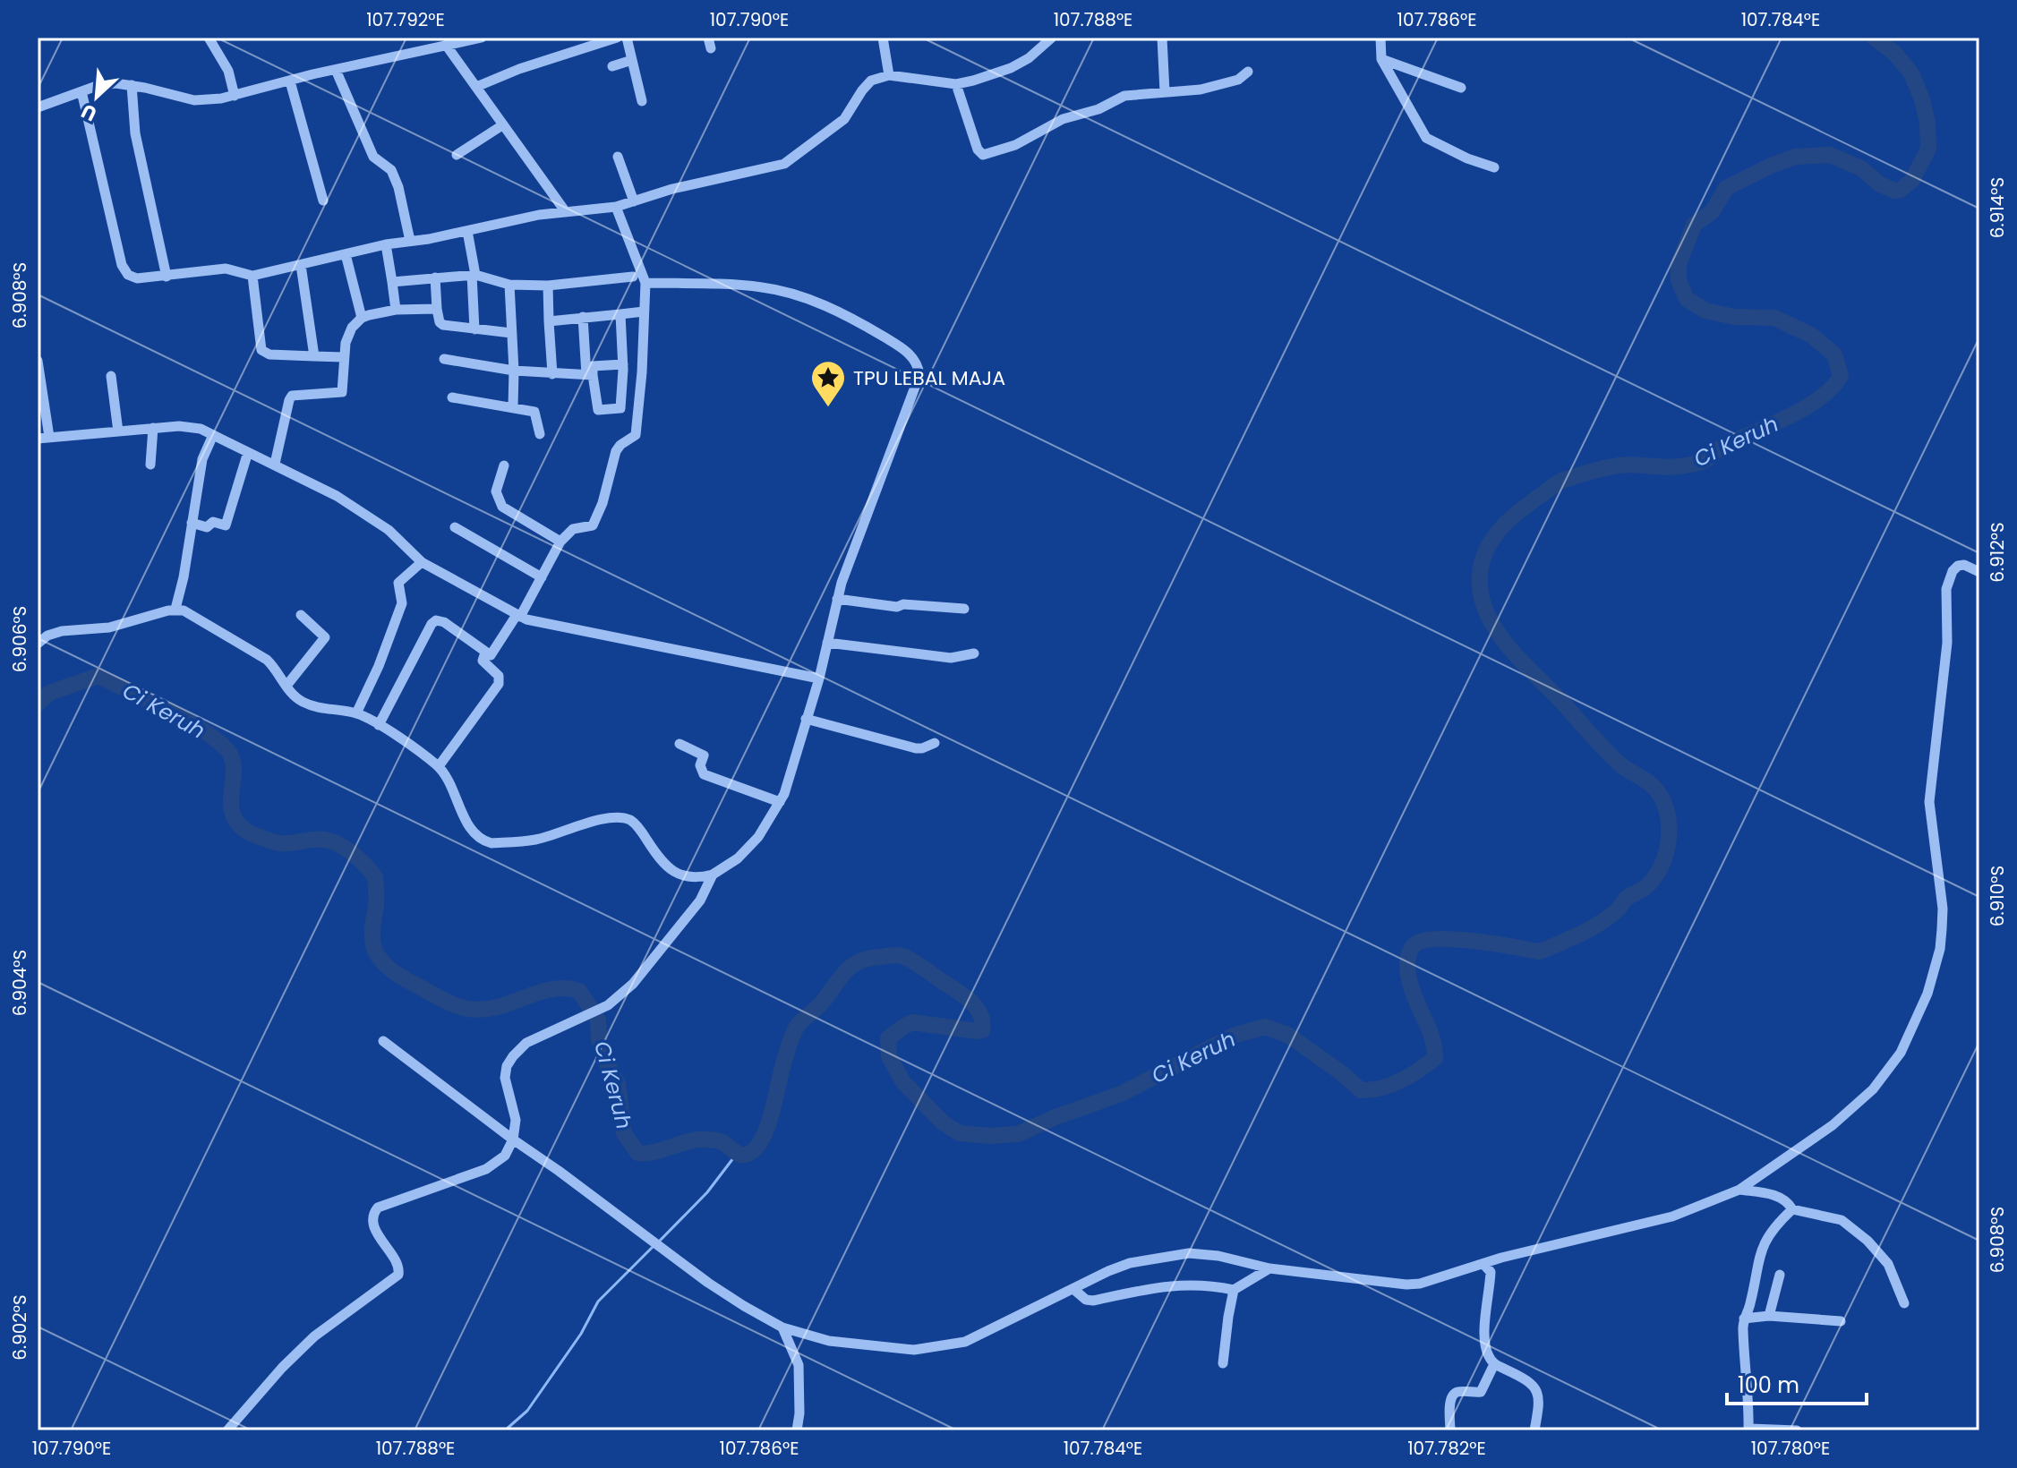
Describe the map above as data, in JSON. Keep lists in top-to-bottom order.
{
  "water": ["Ci Keruh"],
  "places": {
    "place": ["TPU LEBAL MAJA"]
  },
  "scale_bar": "100 m",
  "north": "bottom left",
  "coordinates": [
    "107.792°E",
    "107.790°E",
    "107.788°E",
    "107.786°E",
    "107.784°E",
    "6.914°S",
    "6.908°S",
    "6.912°S",
    "6.906°S",
    "6.910°S",
    "6.904°S",
    "6.902°S",
    "107.782°E",
    "107.780°E"
  ]
}
